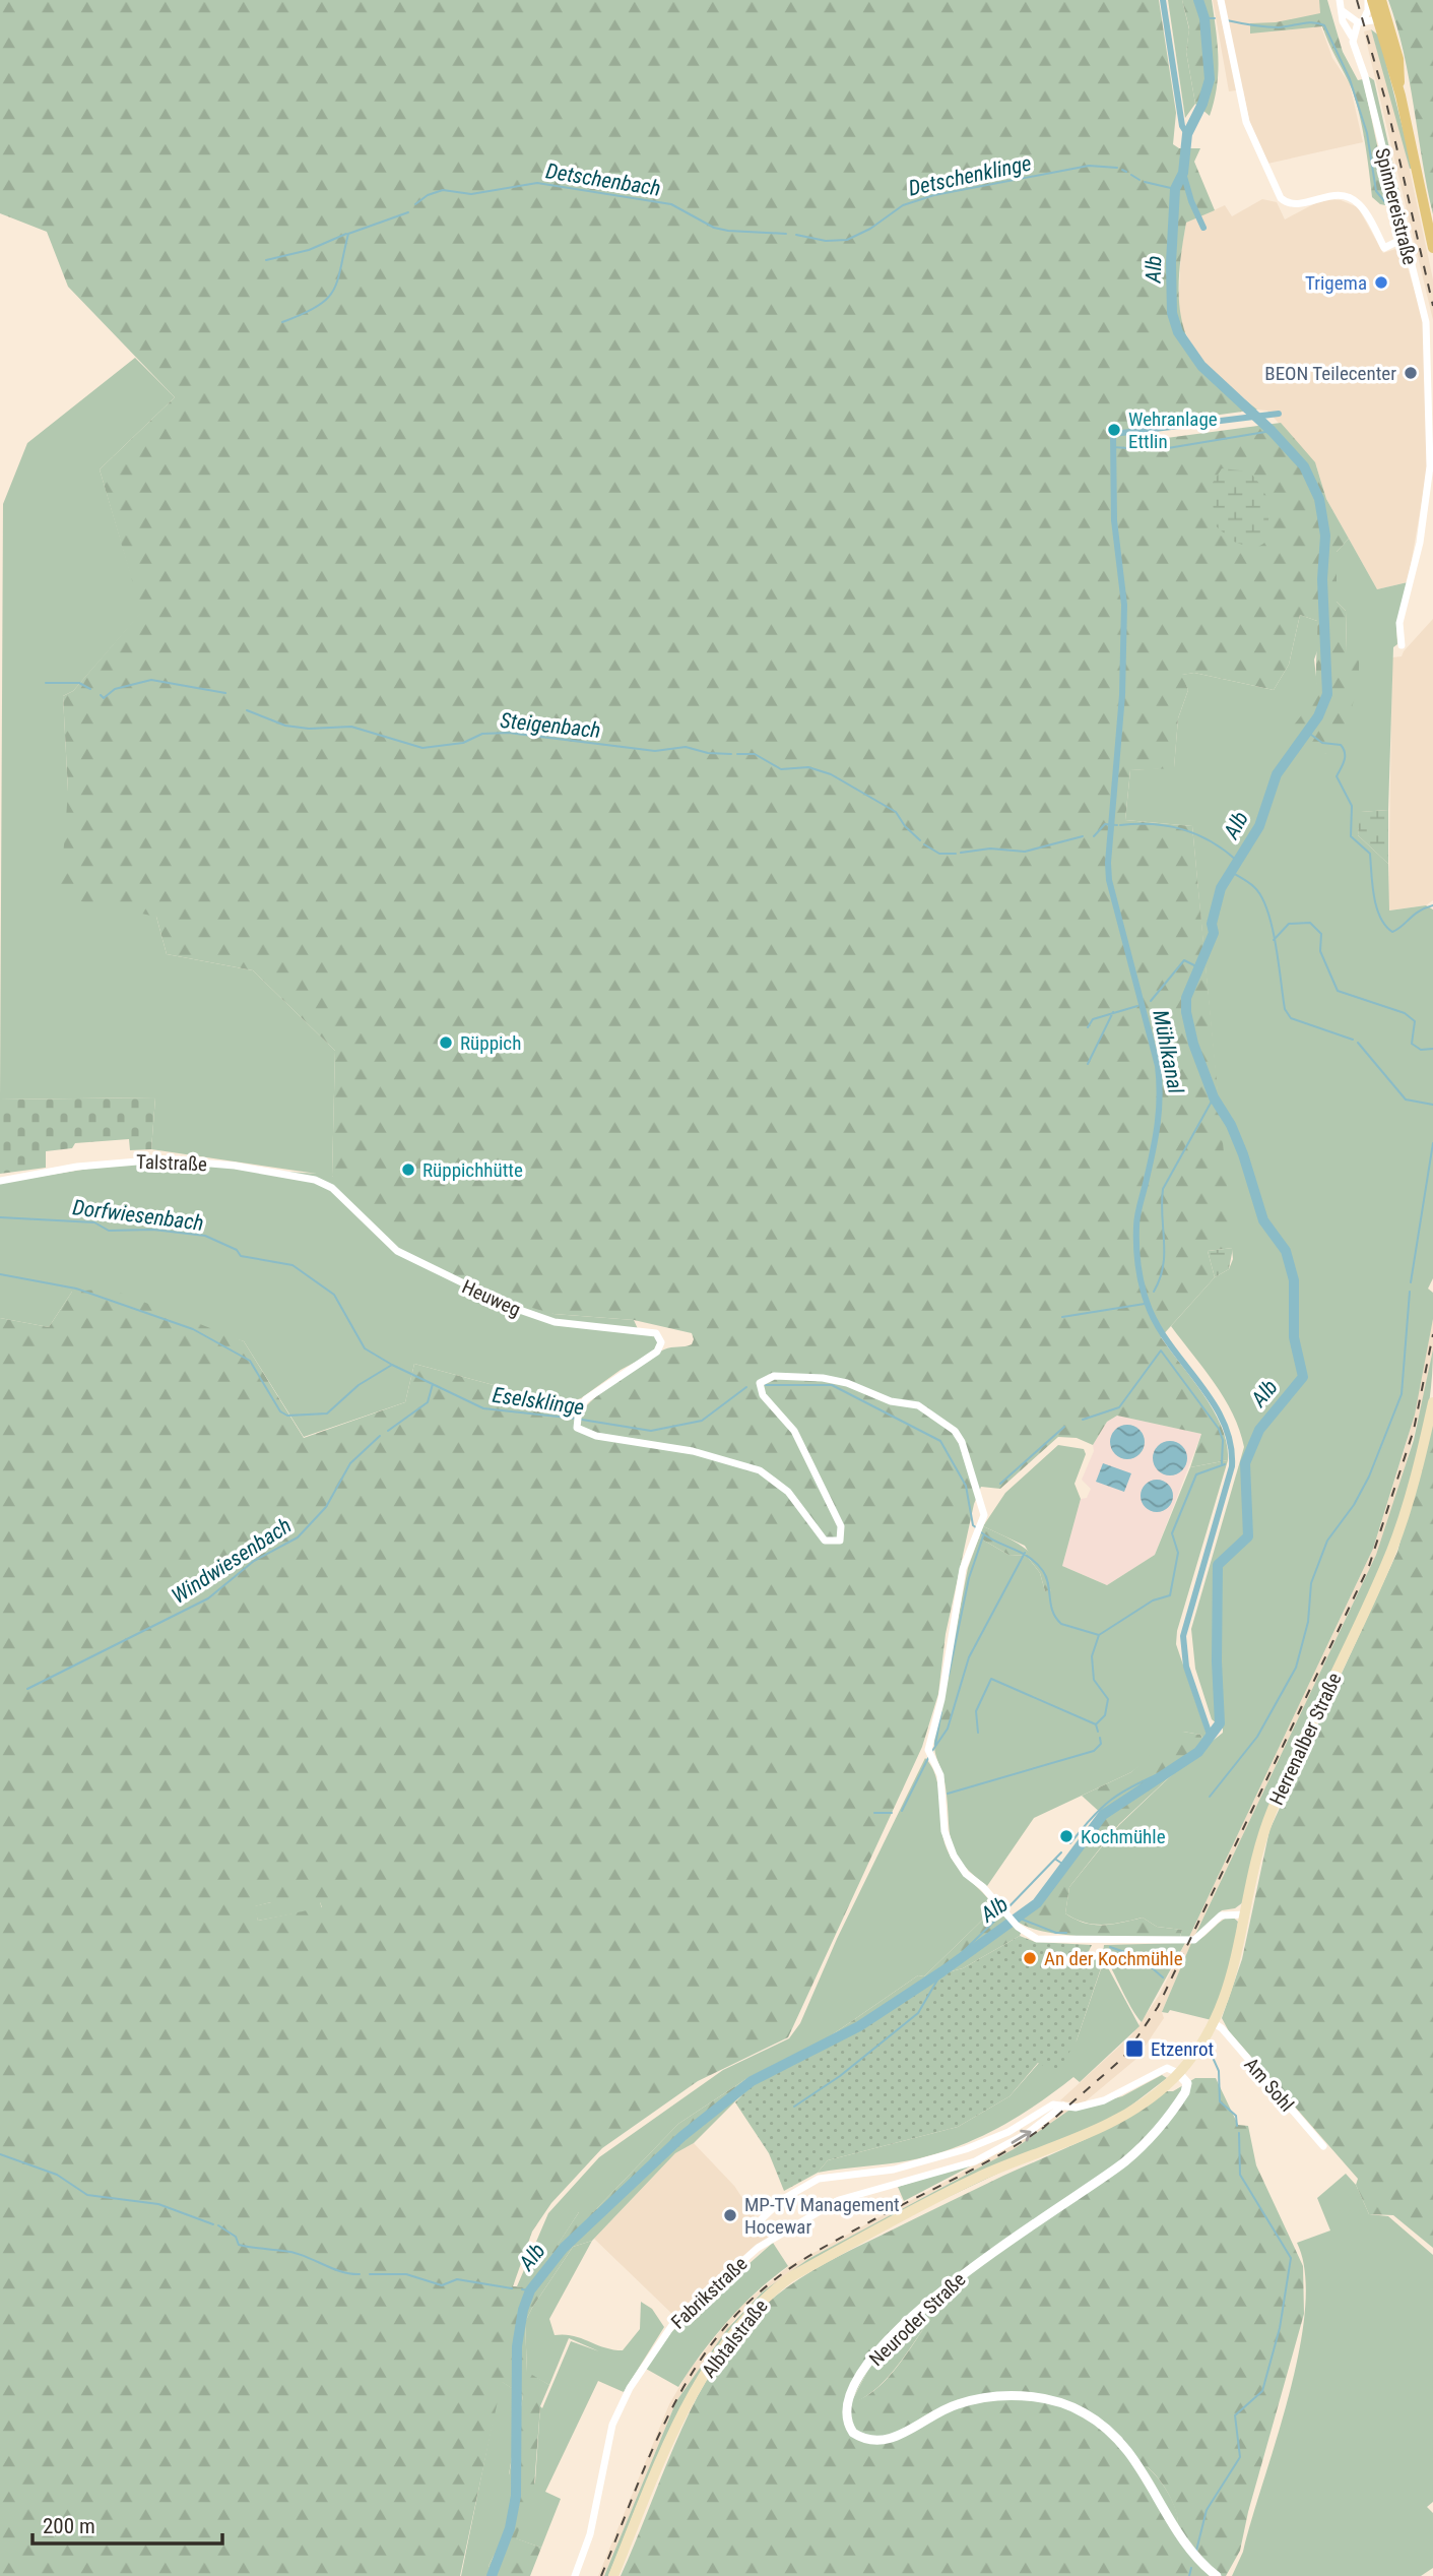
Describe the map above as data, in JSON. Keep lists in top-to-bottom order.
{
  "streets": {
    "main road": ["Herrenalber Straße", "Albtalstraße"],
    "street": [
      "Spinnereistraße",
      "Talstraße",
      "Heuweg",
      "Am Sohl",
      "Fabrikstraße",
      "Neuroder Straße"
    ]
  },
  "crossings": [
    ["Talstraße", "Heuweg"],
    ["Heuweg", "Herrenalber Straße"],
    ["Herrenalber Straße", "Am Sohl"],
    ["Herrenalber Straße", "Fabrikstraße"],
    ["Herrenalber Straße", "Neuroder Straße"],
    ["Herrenalber Straße", "Albtalstraße"],
    ["Fabrikstraße", "Neuroder Straße"],
    ["Fabrikstraße", "Albtalstraße"],
    ["Neuroder Straße", "Albtalstraße"]
  ],
  "water": [
    "Detschenklinge",
    "Detschenbach",
    "Alb",
    "Steigenbach",
    "Mühlkanal",
    "Dorfwiesenbach",
    "Eselsklinge",
    "Windwiesenbach"
  ],
  "places": {
    "other": [
      "Trigema",
      "BEON Teilecenter",
      "Wehranlage Ettlin",
      "Rüppich",
      "Rüppichhütte",
      "Kochmühle",
      "An der Kochmühle",
      "MP-TV Management Hocewar"
    ],
    "transit": ["Etzenrot"]
  },
  "scale_bar": "200 m"
}
